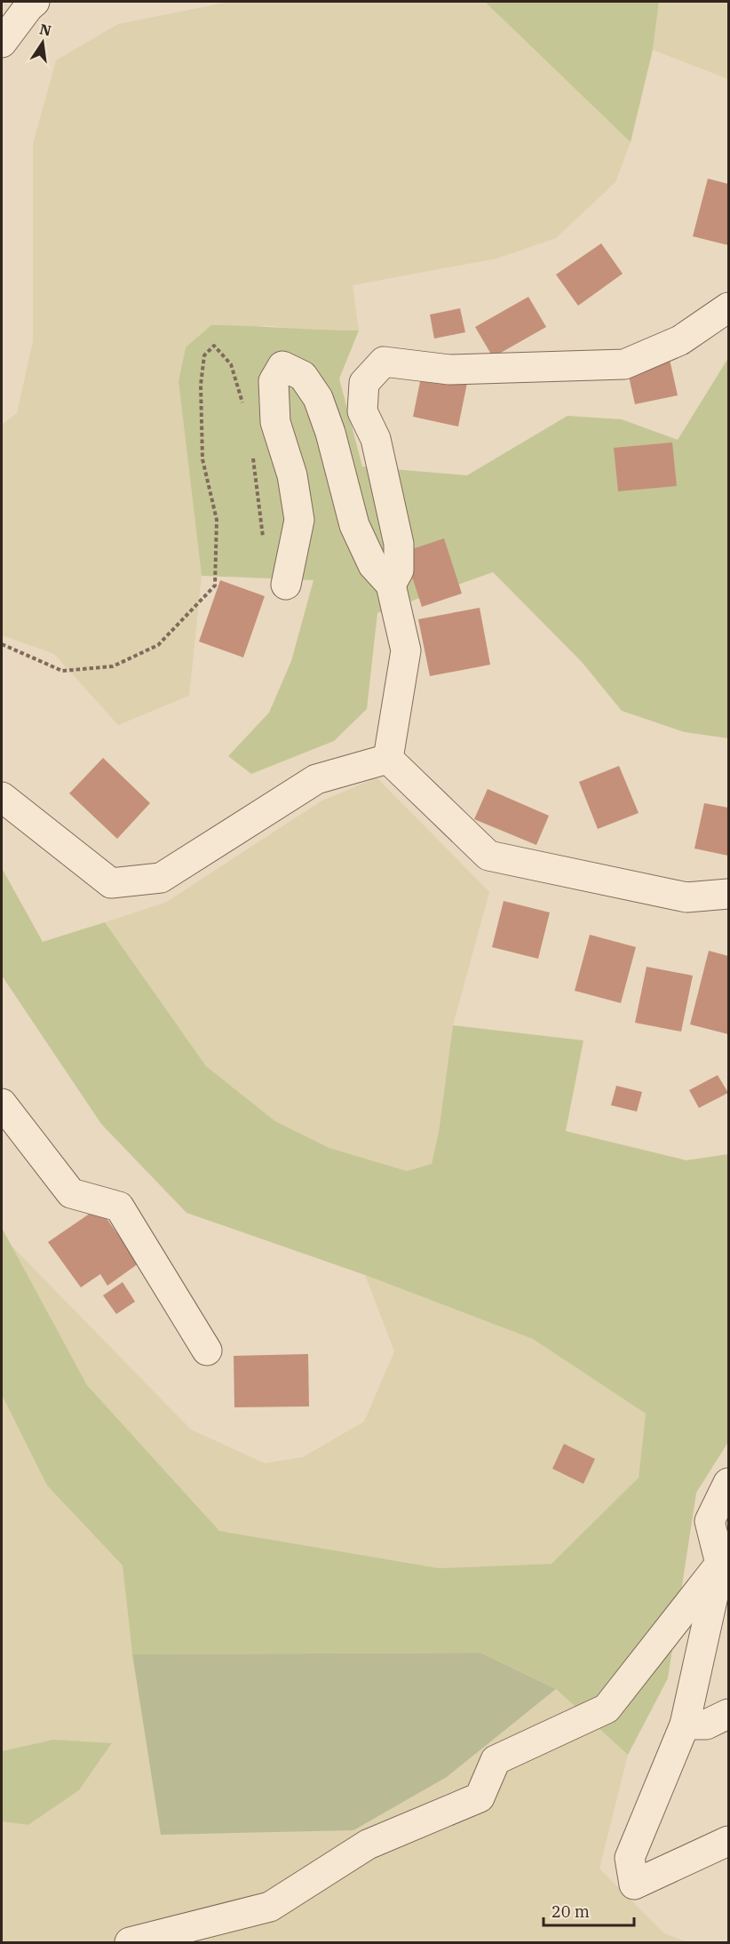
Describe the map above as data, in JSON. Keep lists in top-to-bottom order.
{
  "scale_bar": "20 m",
  "north": "top"
}
